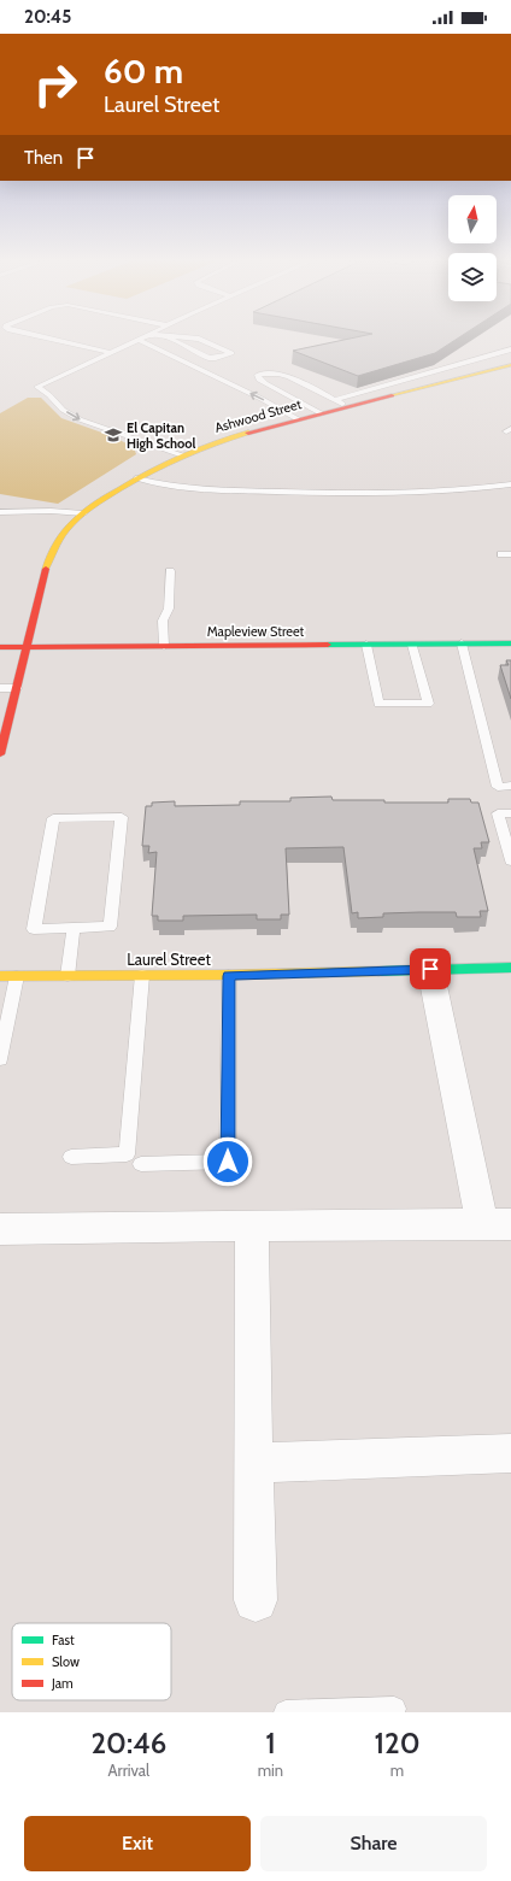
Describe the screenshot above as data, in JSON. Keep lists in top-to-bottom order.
{
  "streets": {
    "main road": ["Ashwood Street", "Mapleview Street", "Laurel Street"]
  },
  "crossings": [
    ["Ashwood Street", "Mapleview Street"]
  ],
  "places": {
    "school or university": ["El Capitan High School"]
  },
  "legend": ["Fast", "Slow", "Jam"],
  "north": "top",
  "page": {
    "status": "20:45",
    "turn": ["60 m", "Laurel Street"],
    "then": "Then",
    "eta": [
      "20:46",
      "Arrival",
      "1",
      "min",
      "120",
      "m"
    ],
    "buttons": ["Exit", "Share"]
  }
}
